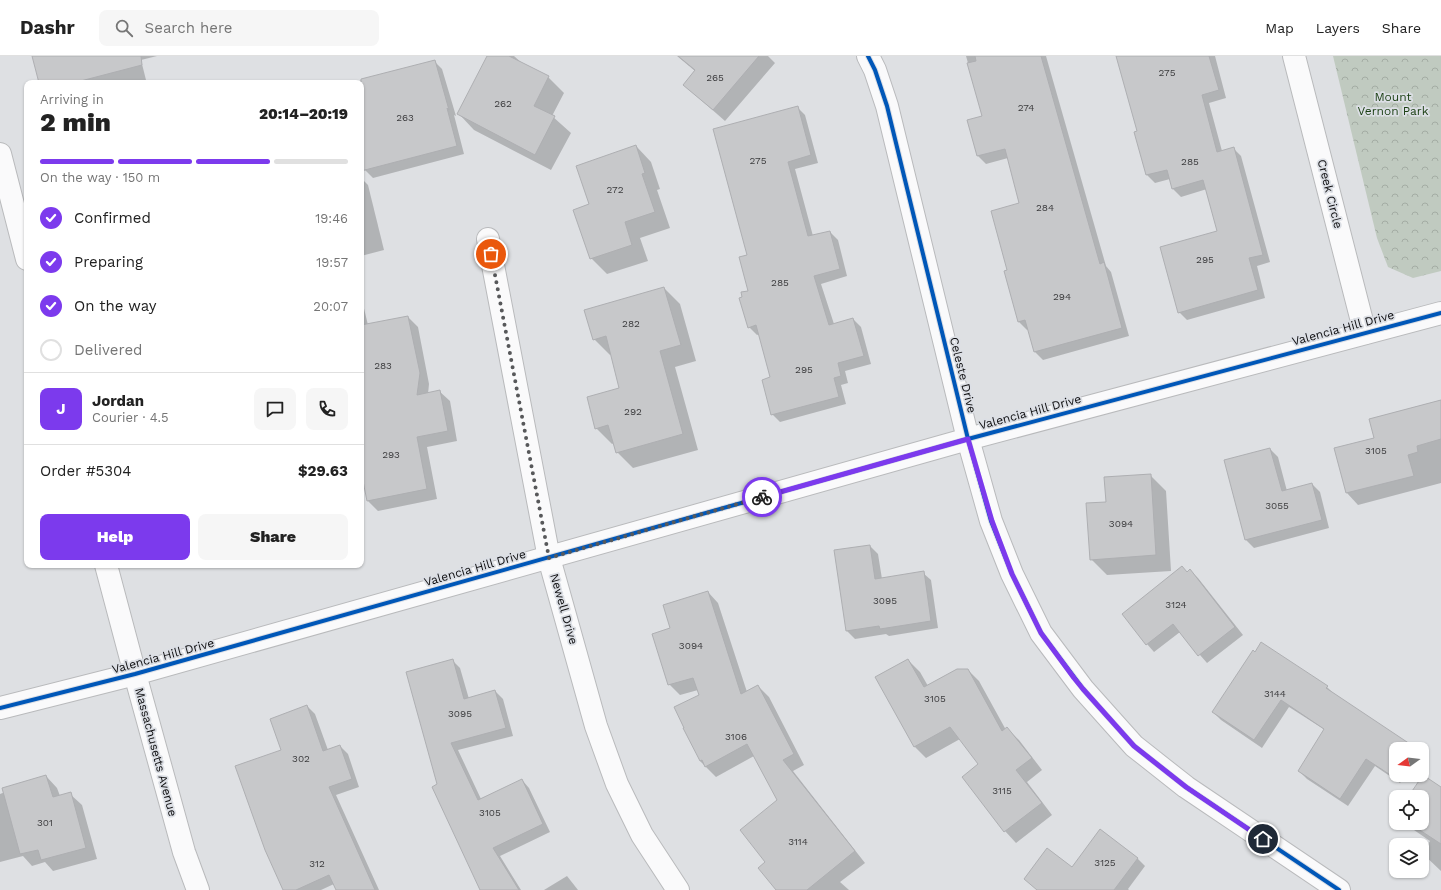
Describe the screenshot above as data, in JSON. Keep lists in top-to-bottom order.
{
  "streets": {
    "street": [
      "Creek Circle",
      "Valencia Hill Drive",
      "Celeste Drive",
      "Newell Drive",
      "Massachusetts Avenue"
    ]
  },
  "crossings": [
    ["Creek Circle", "Valencia Hill Drive"],
    ["Valencia Hill Drive", "Celeste Drive"],
    ["Valencia Hill Drive", "Newell Drive"],
    ["Valencia Hill Drive", "Massachusetts Avenue"]
  ],
  "parks": ["Mount Vernon Park"],
  "house_numbers": [
    "275",
    "265",
    "262",
    "274",
    "263",
    "275",
    "285",
    "272",
    "284",
    "295",
    "285",
    "294",
    "282",
    "283",
    "295",
    "292",
    "3105",
    "293",
    "3055",
    "3094",
    "3095",
    "3124",
    "3094",
    "3144",
    "3105",
    "3095",
    "3106",
    "302",
    "3115",
    "3105",
    "301",
    "3114",
    "3125",
    "312"
  ],
  "north": "left",
  "page": {
    "header": "Dashr",
    "search": "Search here",
    "nav": ["Map", "Layers", "Share"],
    "heading": ["2 min", "Arriving in", "20:14–20:19"],
    "panel": [
      "Jordan",
      "Courier · 4.5",
      "Order #5304",
      "$29.63"
    ],
    "bar": "On the way · 150 m",
    "list": [
      ["Confirmed", "19:46"],
      ["Preparing", "19:57"],
      ["On the way", "20:07"],
      "Delivered"
    ],
    "round": "J",
    "buttons": ["Help", "Share"]
  }
}
